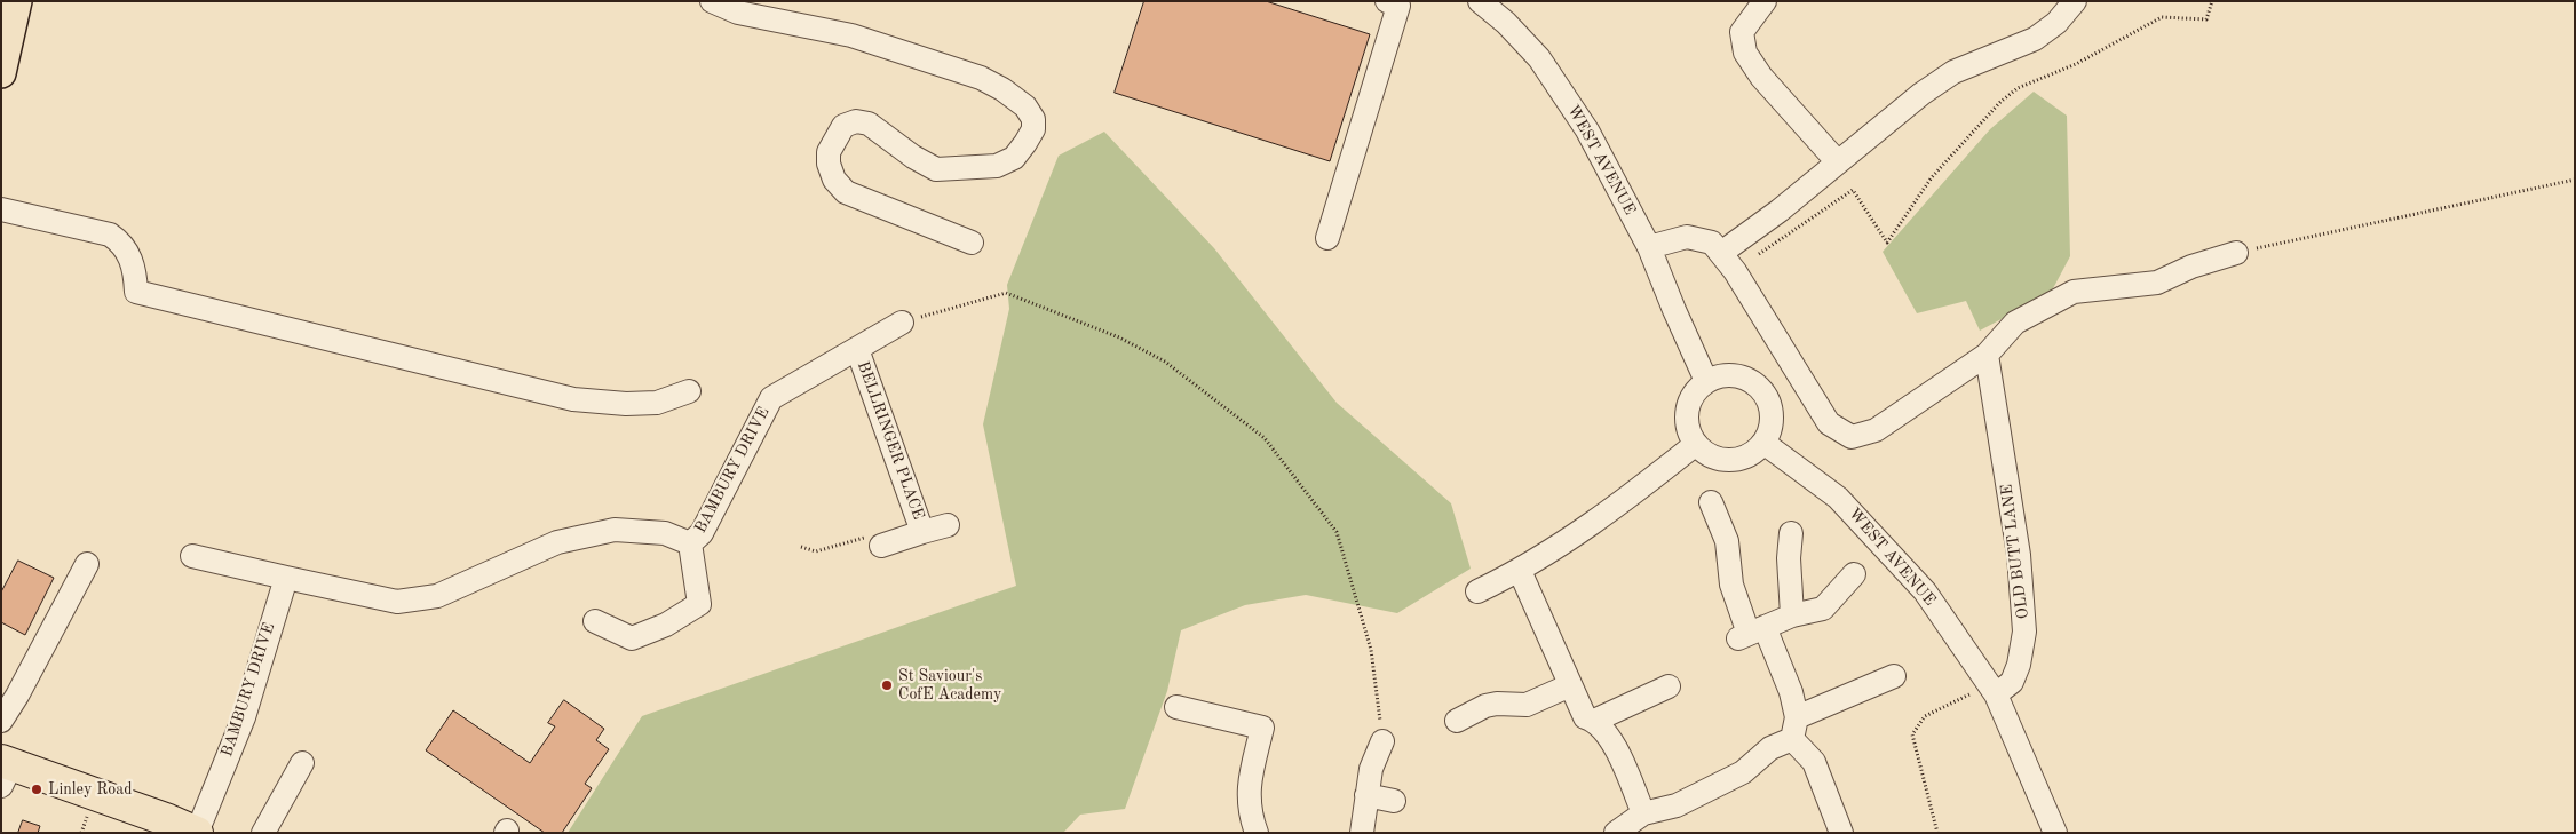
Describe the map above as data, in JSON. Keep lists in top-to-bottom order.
{
  "streets": {
    "street": [
      "WEST AVENUE",
      "BELLRINGER PLACE",
      "BAMBURY DRIVE",
      "OLD BUTT LANE"
    ]
  },
  "crossings": [
    ["WEST AVENUE", "OLD BUTT LANE"],
    ["BELLRINGER PLACE", "BAMBURY DRIVE"]
  ],
  "places": ["St Saviour's CofE Academy", "Linley Road"]
}
